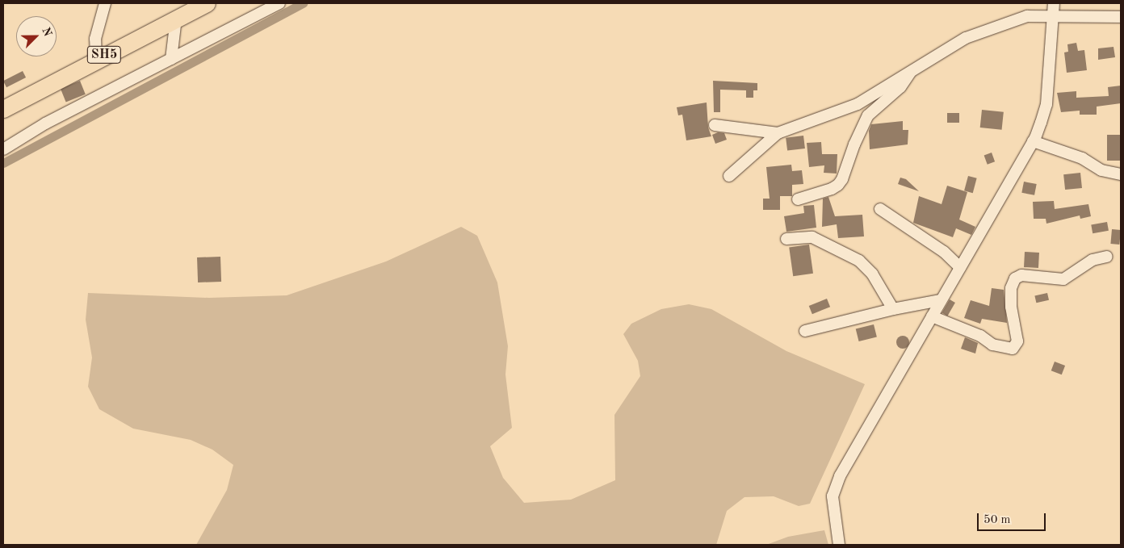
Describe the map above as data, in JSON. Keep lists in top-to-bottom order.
{
  "streets": {
    "main road": ["SH5"]
  },
  "scale_bar": "50 m",
  "north": "top right"
}
